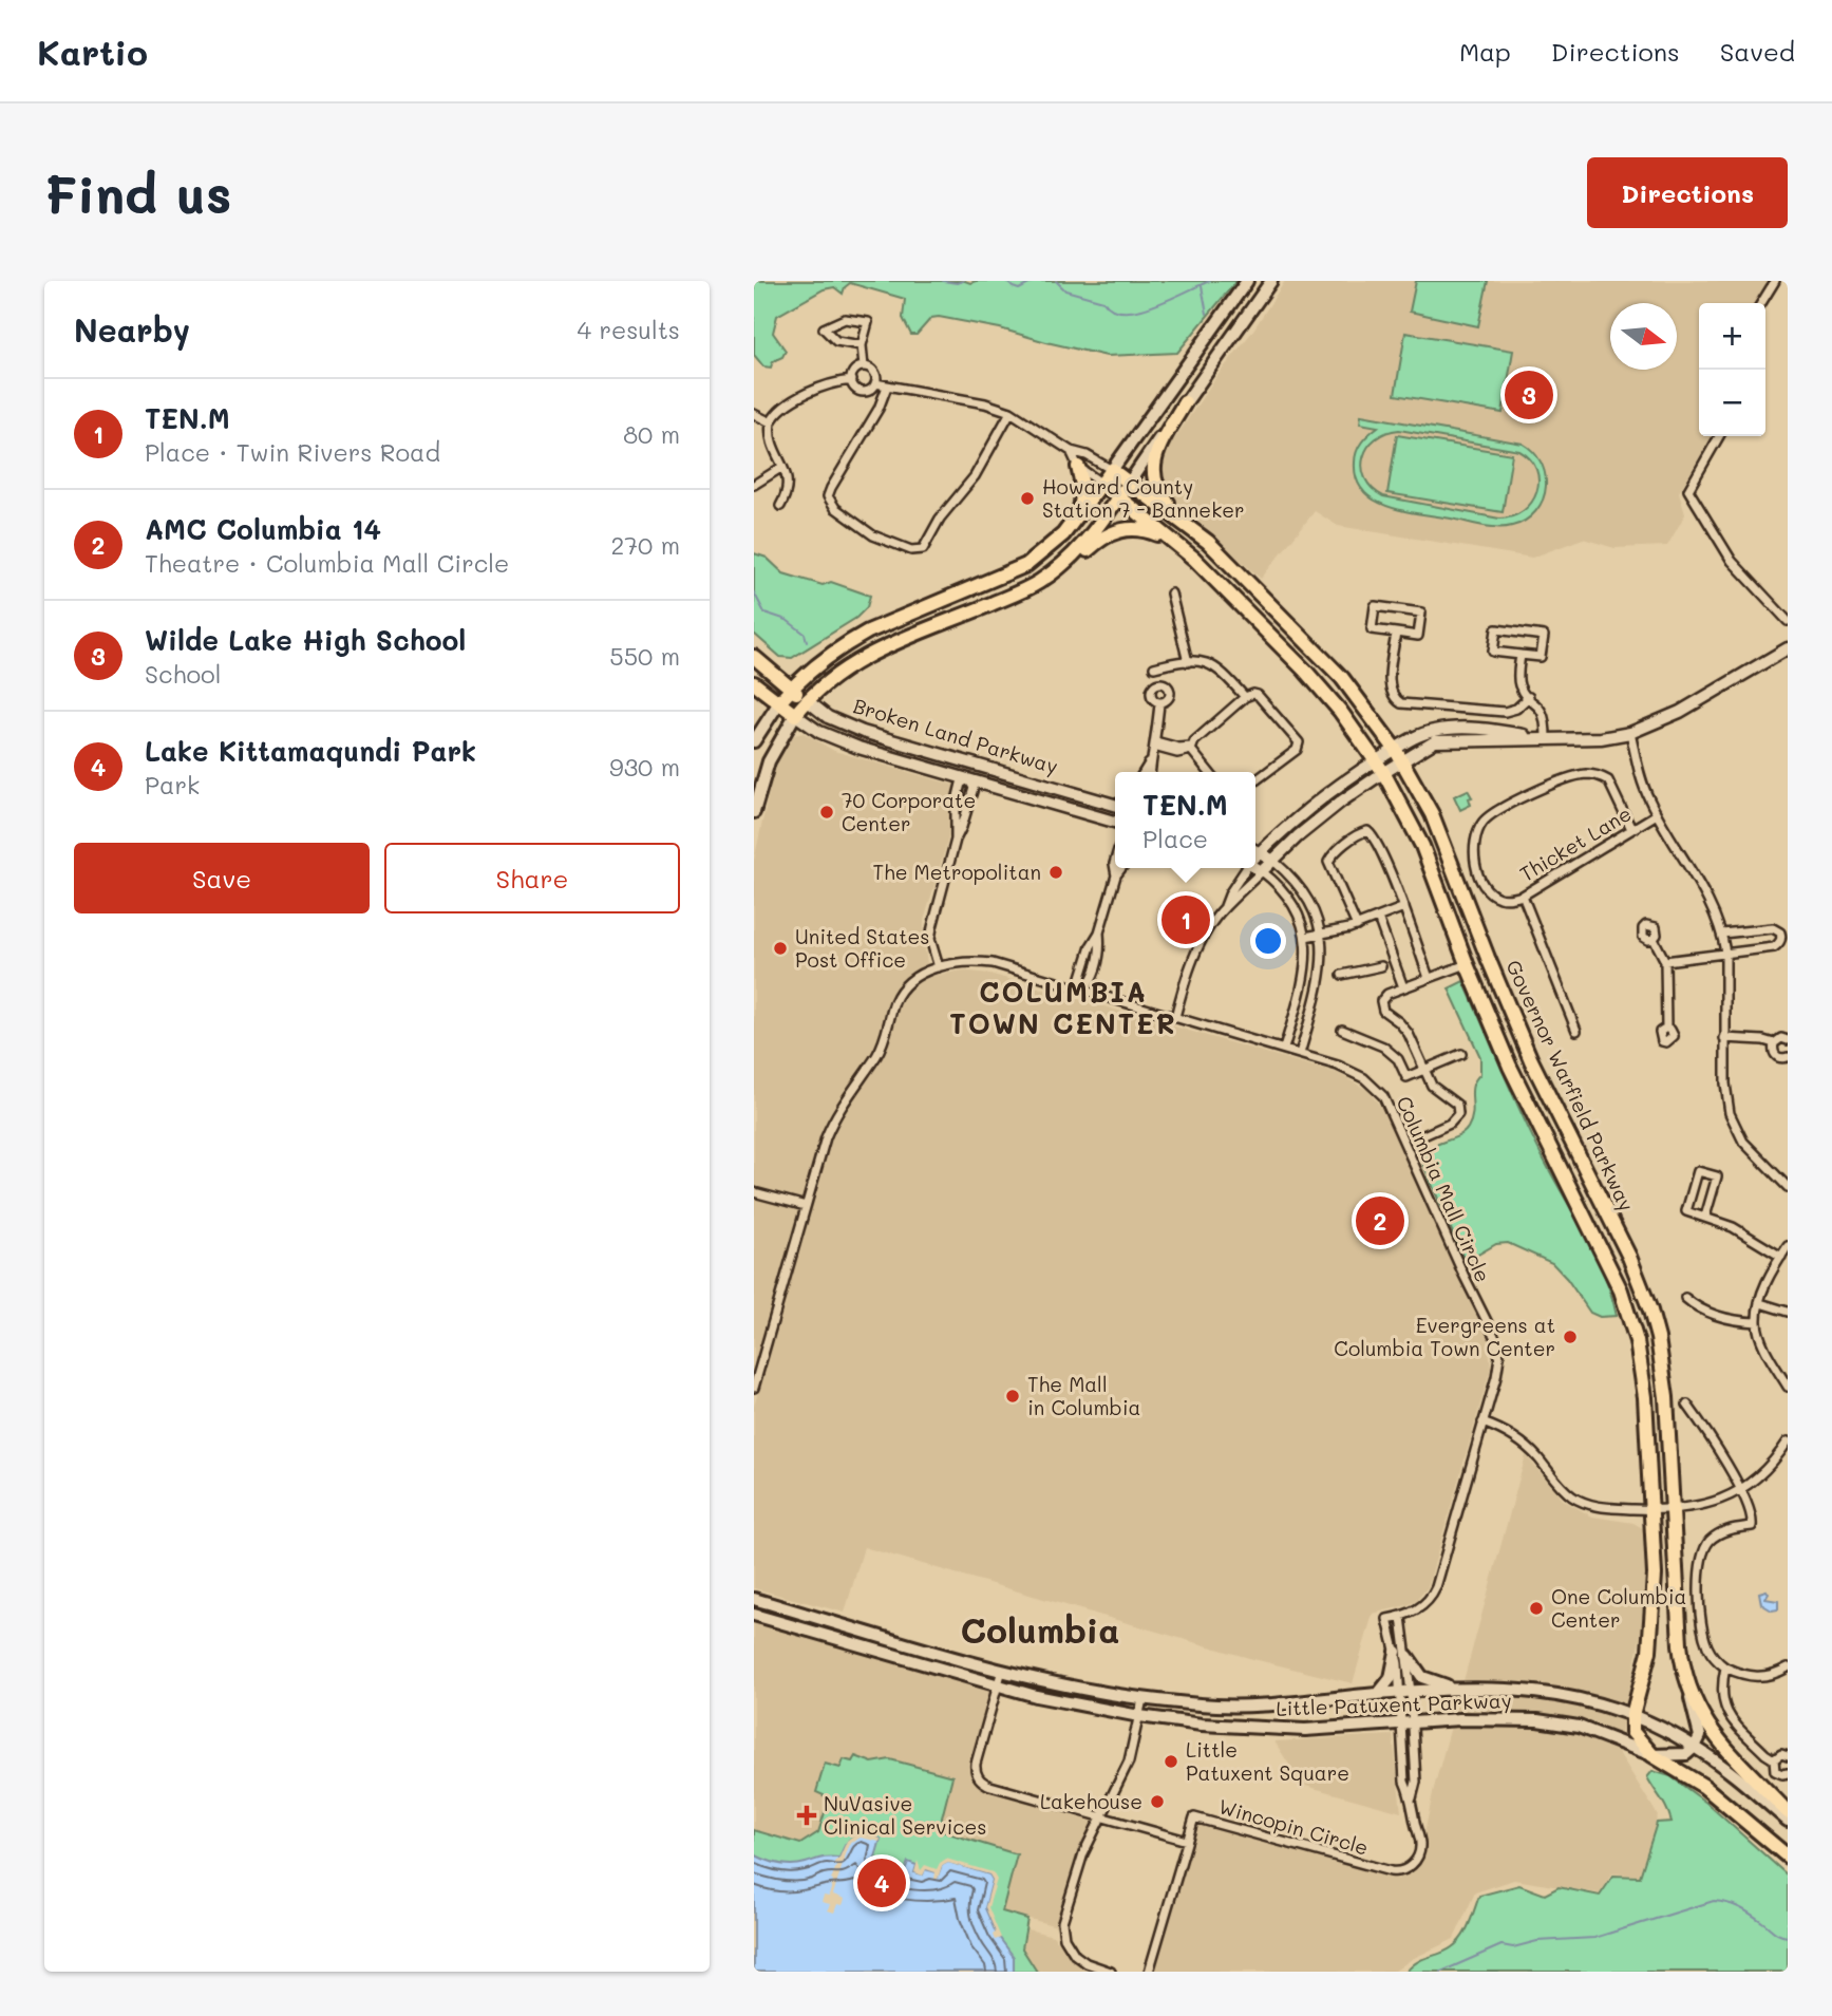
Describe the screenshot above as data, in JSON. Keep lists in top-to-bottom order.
{
  "streets": {
    "main road": ["Broken Land Parkway", "Governor Warfield Parkway", "Little Patuxent Parkway"],
    "street": ["Thicket Lane", "Columbia Mall Circle", "Wincopin Circle"]
  },
  "crossings": [
    ["Governor Warfield Parkway", "Little Patuxent Parkway"],
    ["Little Patuxent Parkway", "Wincopin Circle"]
  ],
  "districts": ["COLUMBIA TOWN CENTER", "Columbia"],
  "places": {
    "other": [
      "Howard County Station 7 - Banneker",
      "70 Corporate Center",
      "The Metropolitan",
      "United States Post Office",
      "Evergreens at Columbia Town Center",
      "The Mall in Columbia",
      "One Columbia Center",
      "Little Patuxent Square",
      "Lakehouse"
    ],
    "health": ["NuVasive Clinical Services"]
  },
  "north": "right",
  "page": {
    "header": "Kartio",
    "nav": ["Map", "Directions", "Saved"],
    "buttons": [
      "Directions",
      ["Save", "Share"]
    ],
    "title": "Find us",
    "heading": ["Nearby", "4 results"],
    "map_buttons": ["+", "−"],
    "pins": [
      "3",
      "1",
      "2",
      "4"
    ],
    "list": [
      {
        "mark": "1",
        "name": "TEN.M",
        "note": "Place · Twin Rivers Road",
        "value": "80 m"
      },
      {
        "mark": "2",
        "name": "AMC Columbia 14",
        "note": "Theatre · Columbia Mall Circle",
        "value": "270 m"
      },
      {
        "mark": "3",
        "name": "Wilde Lake High School",
        "note": "School",
        "value": "550 m"
      },
      {
        "mark": "4",
        "name": "Lake Kittamaqundi Park",
        "note": "Park",
        "value": "930 m"
      }
    ],
    "popup": ["TEN.M", "Place"]
  }
}
